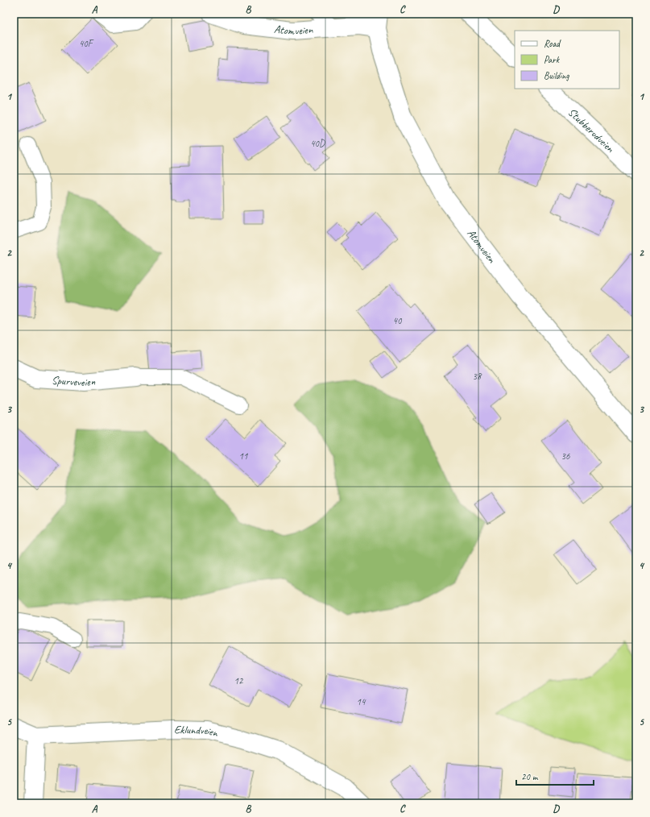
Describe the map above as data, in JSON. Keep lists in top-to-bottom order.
{
  "streets": {
    "street": [
      "Atomveien",
      "Stubberudveien",
      "Spurveveien",
      "Eklundveien"
    ]
  },
  "house_numbers": [
    "40F",
    "40D",
    "40",
    "38",
    "11",
    "36",
    "12",
    "14"
  ],
  "legend": ["Road", "Park", "Building"],
  "scale_bar": "20 m",
  "grid": {
    "columns": [
      "A",
      "B",
      "C",
      "D"
    ],
    "rows": [
      "1",
      "2",
      "3",
      "4",
      "5"
    ]
  }
}
